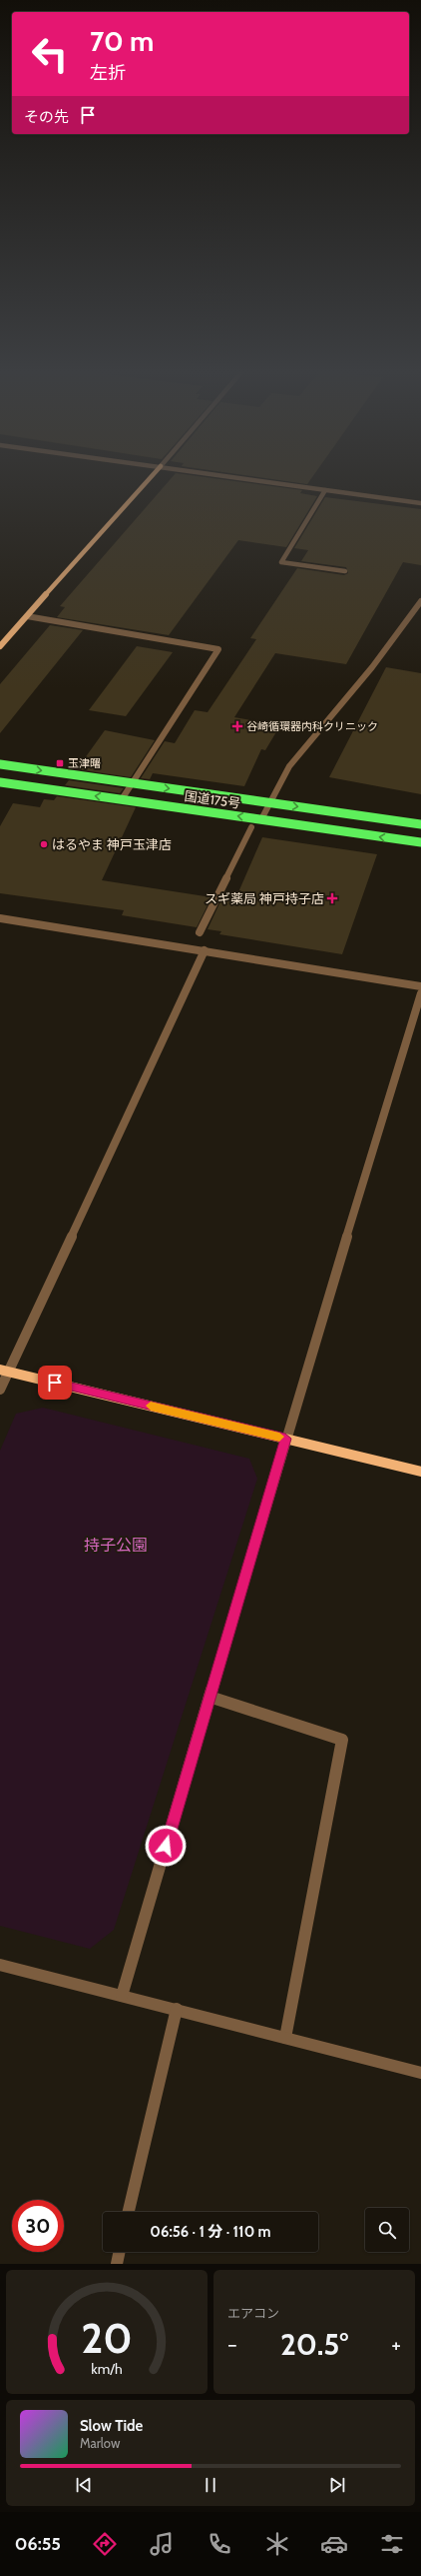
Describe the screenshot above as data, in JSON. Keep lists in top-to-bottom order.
{
  "streets": {
    "highway": ["国道175号"]
  },
  "parks": ["持子公園"],
  "places": {
    "health": ["谷崎循環器内科クリニック", "スギ薬局 神戸持子店"],
    "transit": ["玉津曙"],
    "other": ["はるやま 神戸玉津店"]
  },
  "page": {
    "turn": ["70 m", "左折"],
    "then": "その先",
    "limit": "30",
    "trip": "06:56 · 1 分 · 110 m",
    "tile": "エアコン",
    "heat": ["−", "20.5°", "+"],
    "song": ["Slow Tide", "Marlow"],
    "tabs": "06:55",
    "gauge": ["20", "km/h"]
  }
}
